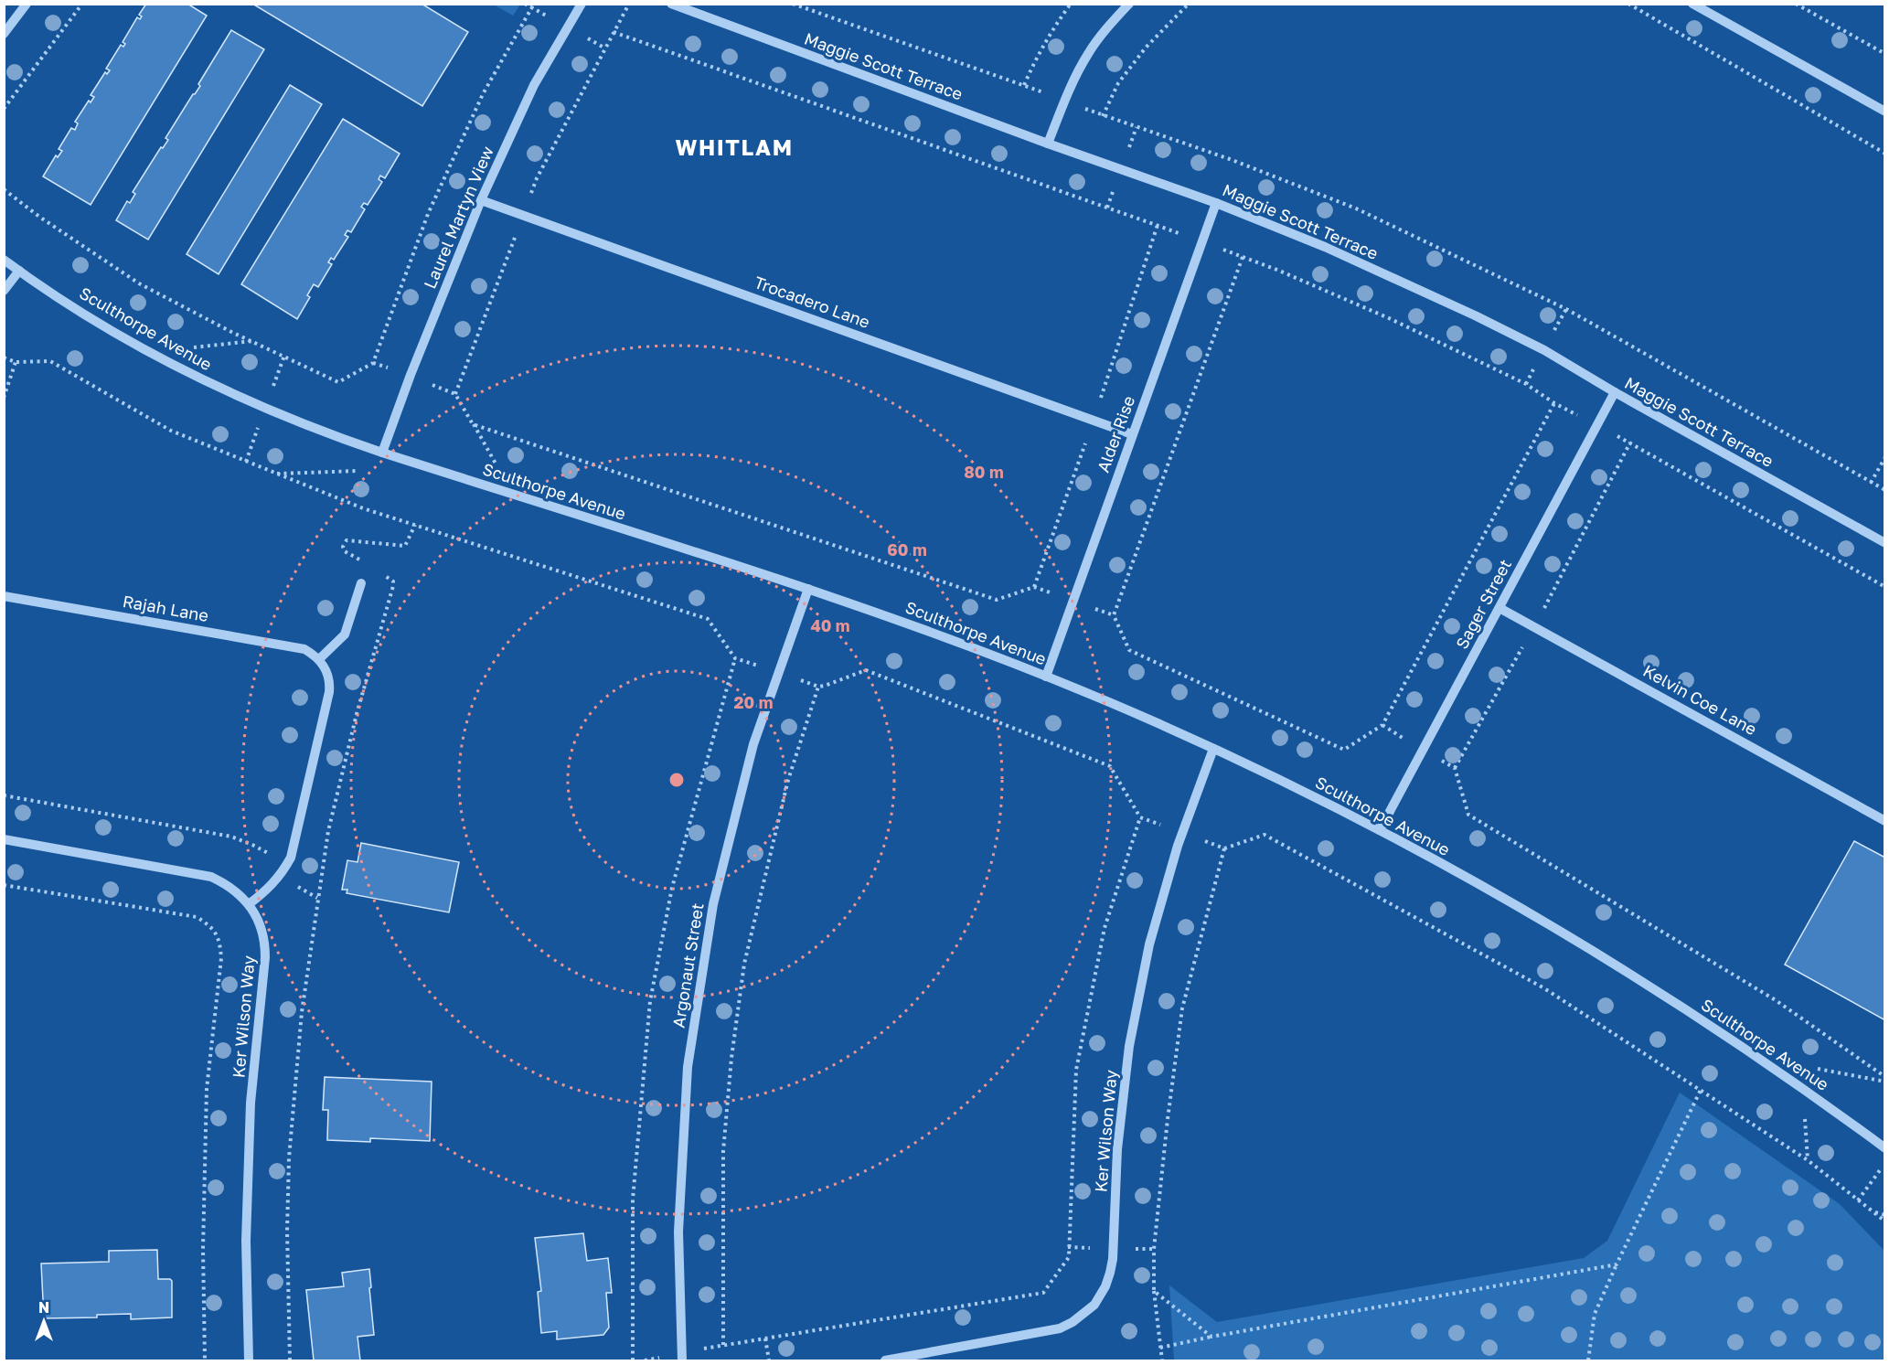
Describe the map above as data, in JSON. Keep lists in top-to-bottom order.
{
  "streets": {
    "street": [
      "Maggie Scott Terrace",
      "Laurel Martyn View",
      "Trocadero Lane",
      "Sculthorpe Avenue",
      "Alder Rise",
      "Sager Street",
      "Rajah Lane",
      "Kelvin Coe Lane",
      "Argonaut Street",
      "Ker Wilson Way"
    ]
  },
  "crossings": [
    ["Maggie Scott Terrace", "Alder Rise"],
    ["Maggie Scott Terrace", "Sager Street"],
    ["Laurel Martyn View", "Trocadero Lane"],
    ["Laurel Martyn View", "Sculthorpe Avenue"],
    ["Trocadero Lane", "Alder Rise"],
    ["Sculthorpe Avenue", "Alder Rise"],
    ["Sculthorpe Avenue", "Sager Street"],
    ["Sculthorpe Avenue", "Argonaut Street"],
    ["Sculthorpe Avenue", "Ker Wilson Way"],
    ["Sager Street", "Kelvin Coe Lane"]
  ],
  "districts": ["WHITLAM"],
  "north": "top",
  "rings": [
    "80 m",
    "60 m",
    "40 m",
    "20 m"
  ]
}
